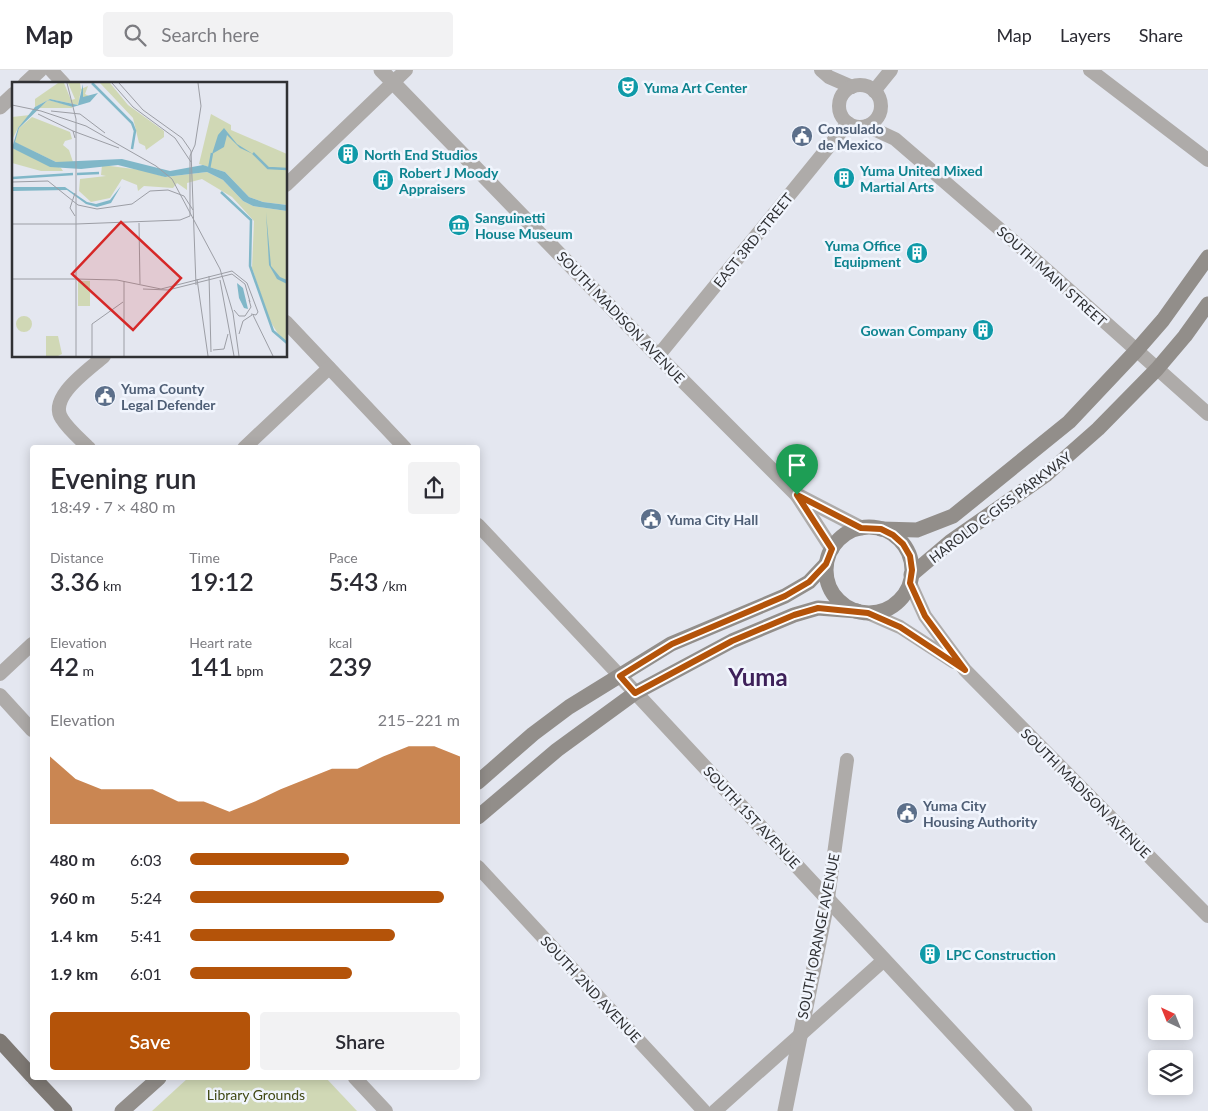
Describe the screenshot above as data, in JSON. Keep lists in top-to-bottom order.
{
  "streets": {
    "main road": ["HAROLD C GISS PARKWAY"],
    "street": [
      "EAST 3RD STREET",
      "SOUTH MAIN STREET",
      "SOUTH MADISON AVENUE",
      "SOUTH 1ST AVENUE",
      "SOUTH ORANGE AVENUE",
      "SOUTH 2ND AVENUE"
    ]
  },
  "crossings": [
    ["EAST 3RD STREET", "SOUTH MAIN STREET"],
    ["EAST 3RD STREET", "SOUTH MADISON AVENUE"],
    ["SOUTH MAIN STREET", "HAROLD C GISS PARKWAY"],
    ["SOUTH MADISON AVENUE", "HAROLD C GISS PARKWAY"],
    ["SOUTH 1ST AVENUE", "SOUTH ORANGE AVENUE"]
  ],
  "districts": ["Yuma"],
  "parks": ["Library Grounds"],
  "places": {
    "theatre": ["Yuma Art Center"],
    "public building": [
      "Consulado de Mexico",
      "Yuma County Legal Defender",
      "Yuma City Hall",
      "Yuma City Housing Authority"
    ],
    "building": [
      "North End Studios",
      "Yuma United Mixed Martial Arts",
      "Robert J Moody Appraisers",
      "Yuma Office Equipment",
      "Gowan Company",
      "LPC Construction"
    ],
    "museum": ["Sanguinetti House Museum"]
  },
  "north": "top left",
  "page": {
    "header": "Map",
    "search": "Search here",
    "nav": ["Map", "Layers", "Share"],
    "heading": ["Evening run", "18:49 · 7 × 480 m"],
    "stats": [
      ["Distance", "3.36 km"],
      ["Time", "19:12"],
      ["Pace", "5:43 /km"],
      ["Elevation", "42 m"],
      ["Heart rate", "141 bpm"],
      ["kcal", "239"]
    ],
    "chart": ["Elevation", "215–221 m"],
    "list": [
      {
        "name": "480 m",
        "note": "6:03"
      },
      {
        "name": "960 m",
        "note": "5:24"
      },
      {
        "name": "1.4 km",
        "note": "5:41"
      },
      {
        "name": "1.9 km",
        "note": "6:01"
      }
    ],
    "buttons": ["Save", "Share"]
  }
}
